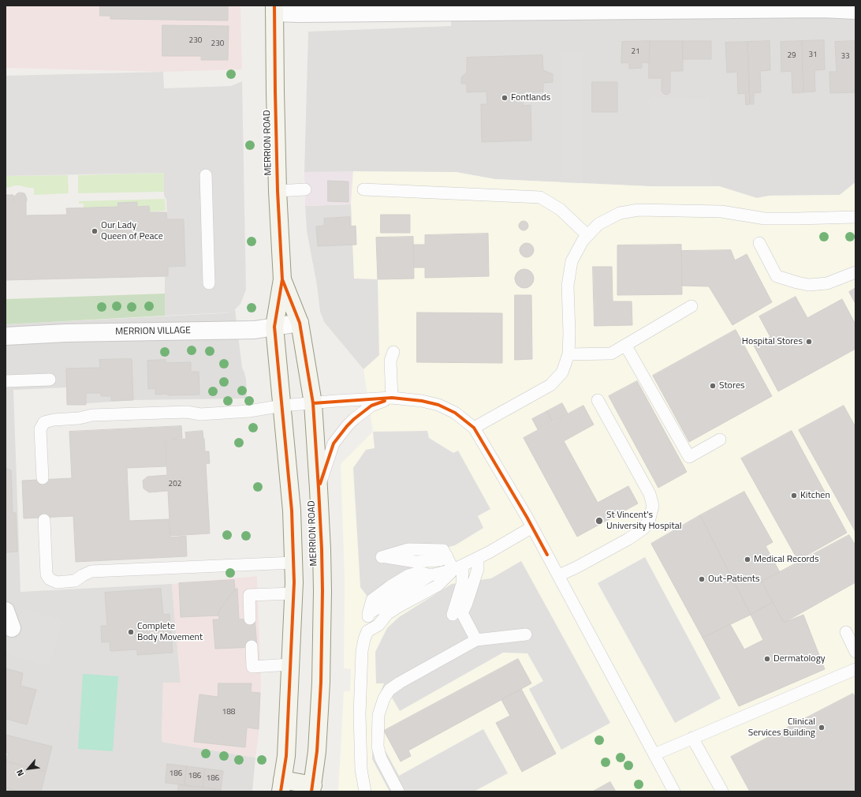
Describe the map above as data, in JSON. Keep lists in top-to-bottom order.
{
  "streets": {
    "main road": ["MERRION ROAD"],
    "street": ["MERRION VILLAGE"]
  },
  "crossings": [
    ["MERRION ROAD", "MERRION VILLAGE"]
  ],
  "places": [
    "Fontlands",
    "Our Lady Queen of Peace",
    "Hospital Stores",
    "Stores",
    "Kitchen",
    "St Vincent's University Hospital",
    "Medical Records",
    "Out-Patients",
    "Complete Body Movement",
    "Dermatology",
    "Clinical Services Building"
  ],
  "house_numbers": [
    "230",
    "230",
    "21",
    "31",
    "29",
    "33",
    "202",
    "188",
    "186",
    "186",
    "186"
  ],
  "north": "bottom left"
}
